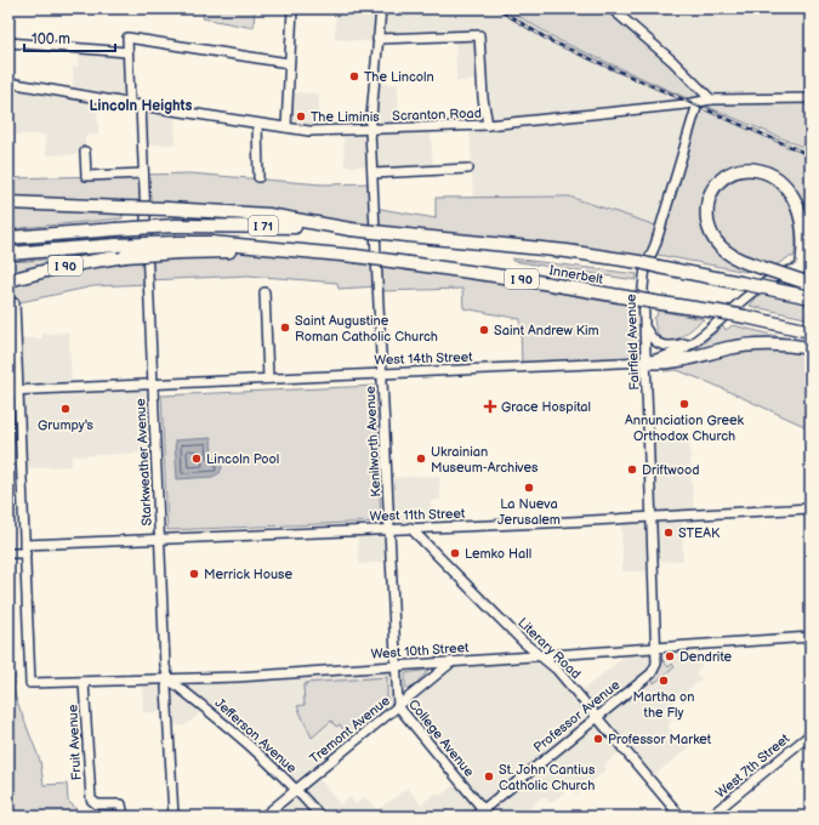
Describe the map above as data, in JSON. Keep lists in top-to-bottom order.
{
  "streets": {
    "highway": ["I 71", "I 90", "Innerbelt"],
    "street": [
      "Scranton Road",
      "Fairfield Avenue",
      "West 14th Street",
      "Kenilworth Avenue",
      "Starkweather Avenue",
      "West 11th Street",
      "Literary Road",
      "West 10th Street",
      "Professor Avenue",
      "Tremont Avenue",
      "Jefferson Avenue",
      "College Avenue",
      "Fruit Avenue",
      "West 7th Street"
    ]
  },
  "crossings": [
    ["Scranton Road", "Fairfield Avenue"],
    ["Scranton Road", "Kenilworth Avenue"],
    ["Scranton Road", "Starkweather Avenue"],
    ["I 71", "Innerbelt"],
    ["I 90", "Innerbelt"],
    ["Fairfield Avenue", "West 14th Street"],
    ["Fairfield Avenue", "West 11th Street"],
    ["Fairfield Avenue", "West 10th Street"],
    ["Fairfield Avenue", "Professor Avenue"],
    ["West 14th Street", "Kenilworth Avenue"],
    ["West 14th Street", "Starkweather Avenue"],
    ["Kenilworth Avenue", "West 11th Street"],
    ["Kenilworth Avenue", "West 10th Street"],
    ["Kenilworth Avenue", "College Avenue"],
    ["Starkweather Avenue", "West 11th Street"],
    ["Starkweather Avenue", "West 10th Street"],
    ["Starkweather Avenue", "Jefferson Avenue"],
    ["West 11th Street", "Literary Road"],
    ["West 11th Street", "West 10th Street"],
    ["Literary Road", "West 10th Street"],
    ["Literary Road", "Professor Avenue"],
    ["West 10th Street", "Professor Avenue"],
    ["West 10th Street", "Tremont Avenue"],
    ["West 10th Street", "Jefferson Avenue"],
    ["West 10th Street", "College Avenue"],
    ["West 10th Street", "Fruit Avenue"],
    ["Professor Avenue", "College Avenue"],
    ["Tremont Avenue", "Jefferson Avenue"],
    ["Tremont Avenue", "College Avenue"]
  ],
  "districts": ["Lincoln Heights"],
  "places": {
    "other": [
      "The Lincoln",
      "The Liminis",
      "Saint Augustine Roman Catholic Church",
      "Saint Andrew Kim",
      "Annunciation Greek Orthodox Church",
      "Grumpy's",
      "Lincoln Pool",
      "Ukrainian Museum-Archives",
      "Driftwood",
      "La Nueva Jerusalem",
      "STEAK",
      "Lemko Hall",
      "Merrick House",
      "Dendrite",
      "Martha on the Fly",
      "Professor Market",
      "St. John Cantius Catholic Church"
    ],
    "health": ["Grace Hospital"]
  },
  "scale_bar": "100 m"
}
